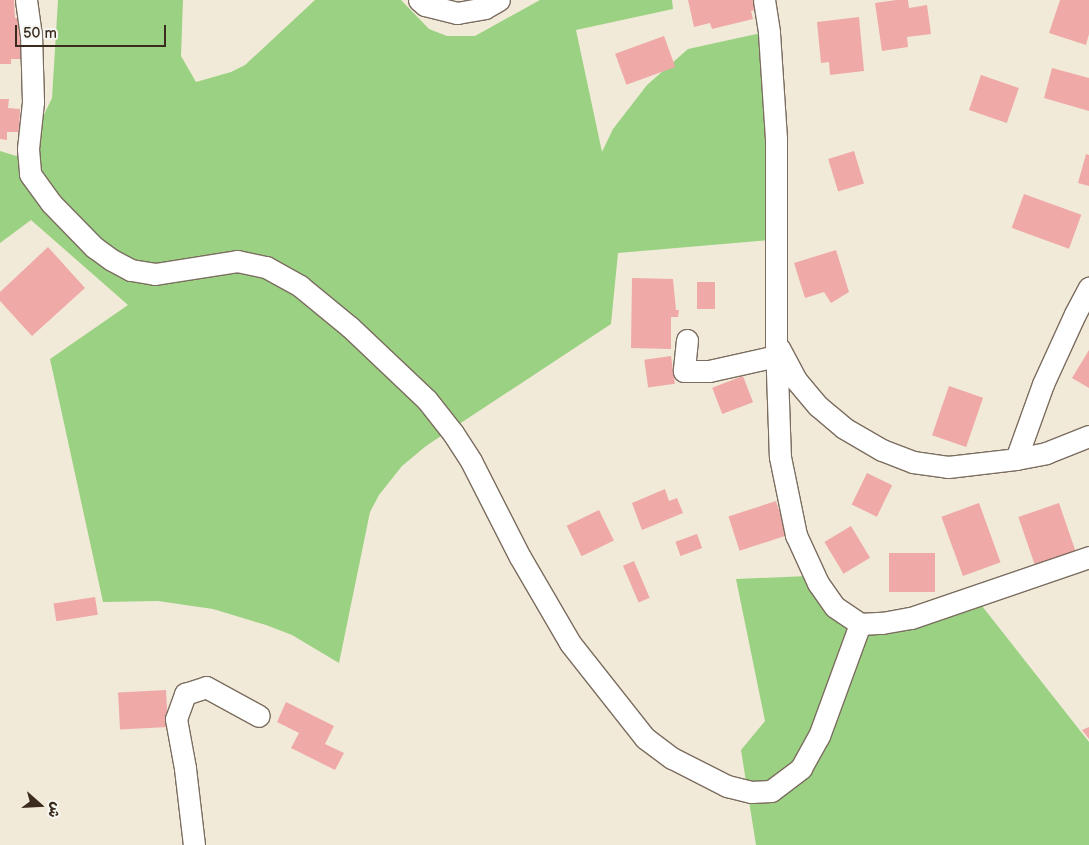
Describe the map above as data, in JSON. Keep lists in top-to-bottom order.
{
  "scale_bar": "50 m",
  "north": "right"
}
